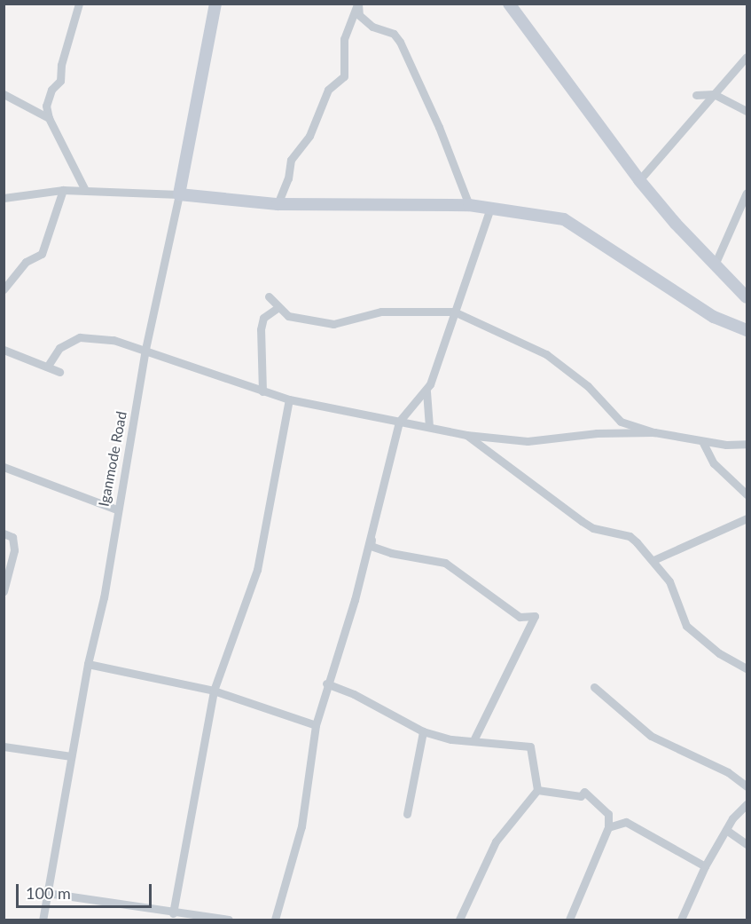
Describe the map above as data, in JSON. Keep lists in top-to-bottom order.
{
  "streets": {
    "street": ["Iganmode Road"]
  },
  "scale_bar": "100 m"
}
